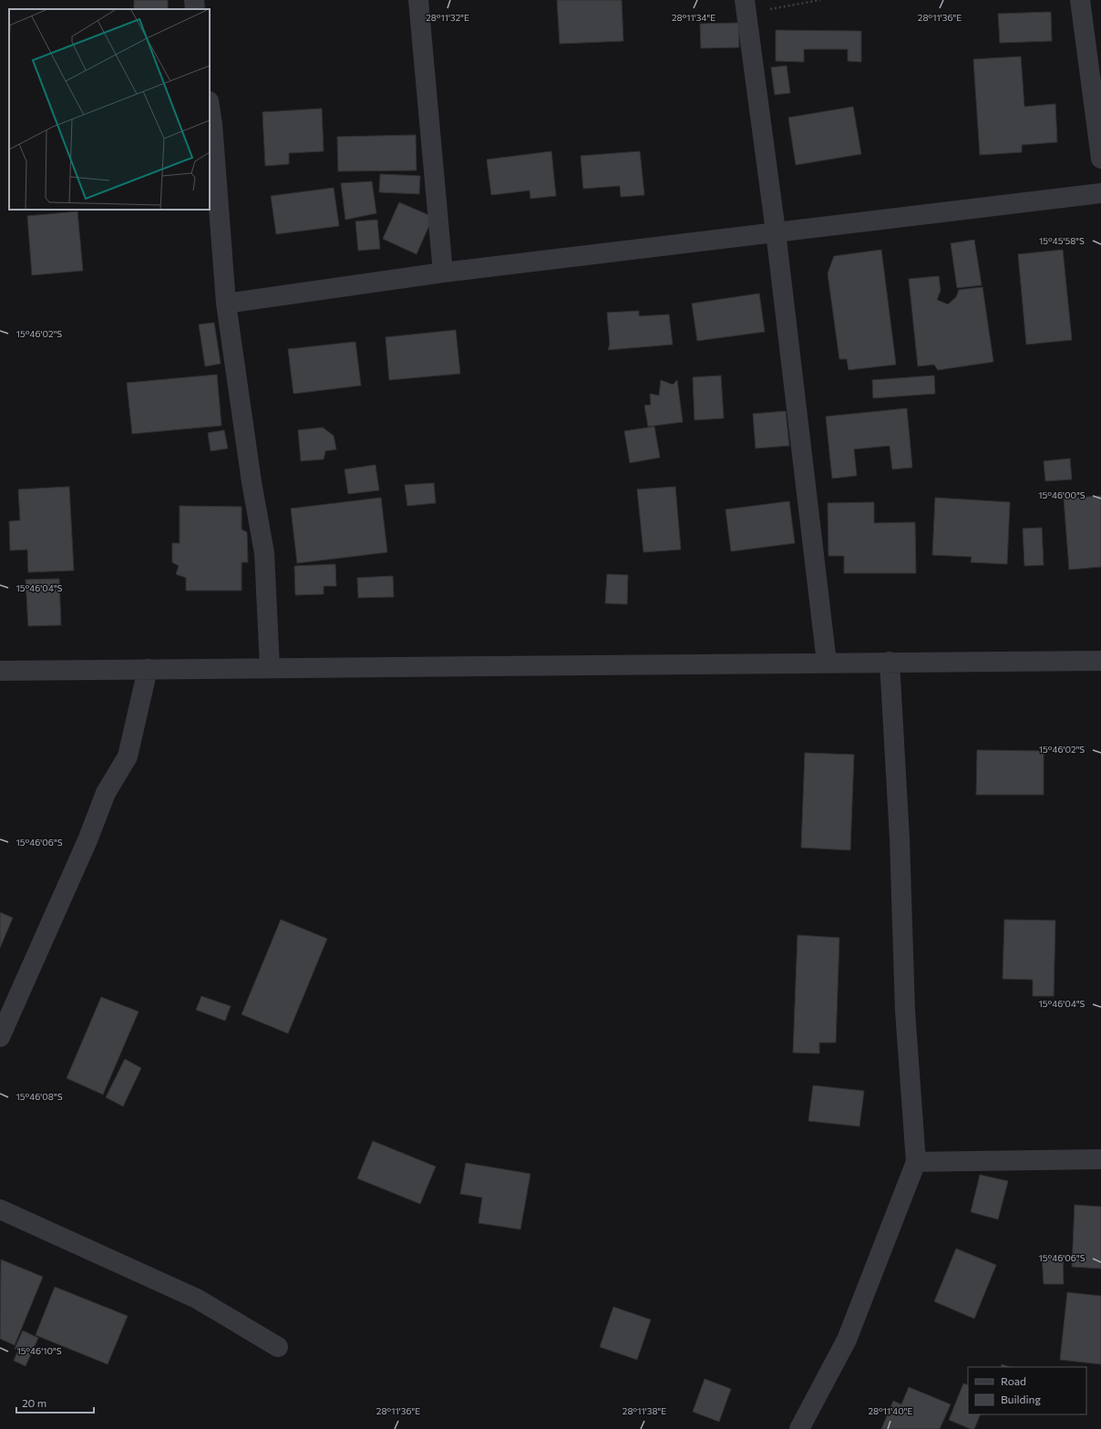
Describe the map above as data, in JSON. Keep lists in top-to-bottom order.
{
  "legend": ["Road", "Building"],
  "scale_bar": "20 m",
  "coordinates": [
    "28°11'32\"E",
    "28°11'34\"E",
    "28°11'36\"E",
    "15°45'58\"S",
    "15°46'02\"S",
    "15°46'00\"S",
    "15°46'04\"S",
    "15°46'06\"S",
    "15°46'08\"S",
    "15°46'10\"S",
    "28°11'38\"E",
    "28°11'40\"E"
  ]
}
